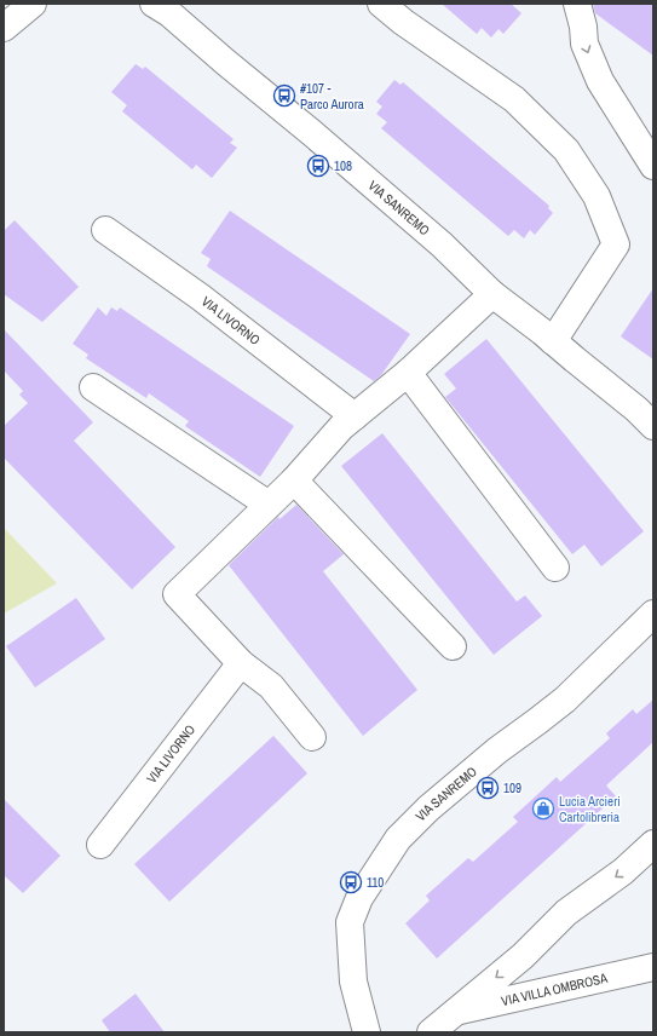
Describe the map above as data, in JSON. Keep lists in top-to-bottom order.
{
  "streets": {
    "street": ["VIA SANREMO", "VIA LIVORNO", "VIA VILLA OMBROSA"]
  },
  "places": {
    "bus stop": [
      "#107 - Parco Aurora",
      "108",
      "109",
      "110"
    ],
    "shop": ["Lucia Arcieri Cartolibreria"]
  }
}
